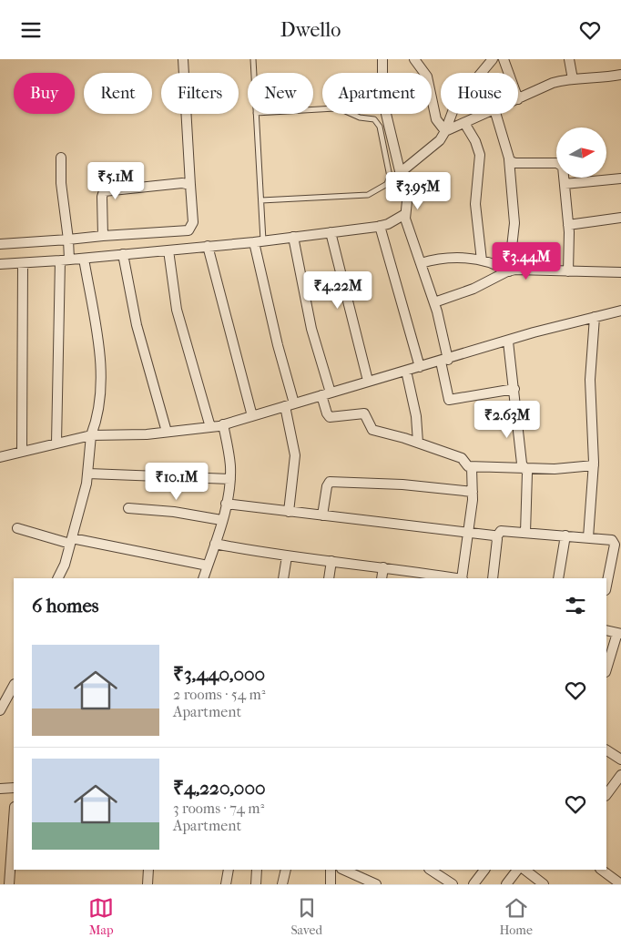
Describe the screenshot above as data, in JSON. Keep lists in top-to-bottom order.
{
  "north": "right",
  "page": {
    "header": "Dwello",
    "chip": [
      "Buy",
      "Rent",
      "Filters",
      "New",
      "Apartment",
      "House"
    ],
    "price": [
      "₹5.1M",
      "₹3.95M",
      "₹3.44M",
      "₹4.22M",
      "₹2.63M",
      "₹10.1M"
    ],
    "heading": "6 homes",
    "list": [
      {
        "name": "₹3,440,000",
        "note": "2 rooms · 54 m² · Apartment"
      },
      {
        "name": "₹4,220,000",
        "note": "3 rooms · 74 m² · Apartment"
      }
    ],
    "tabs": ["Map", "Saved", "Home"]
  }
}
